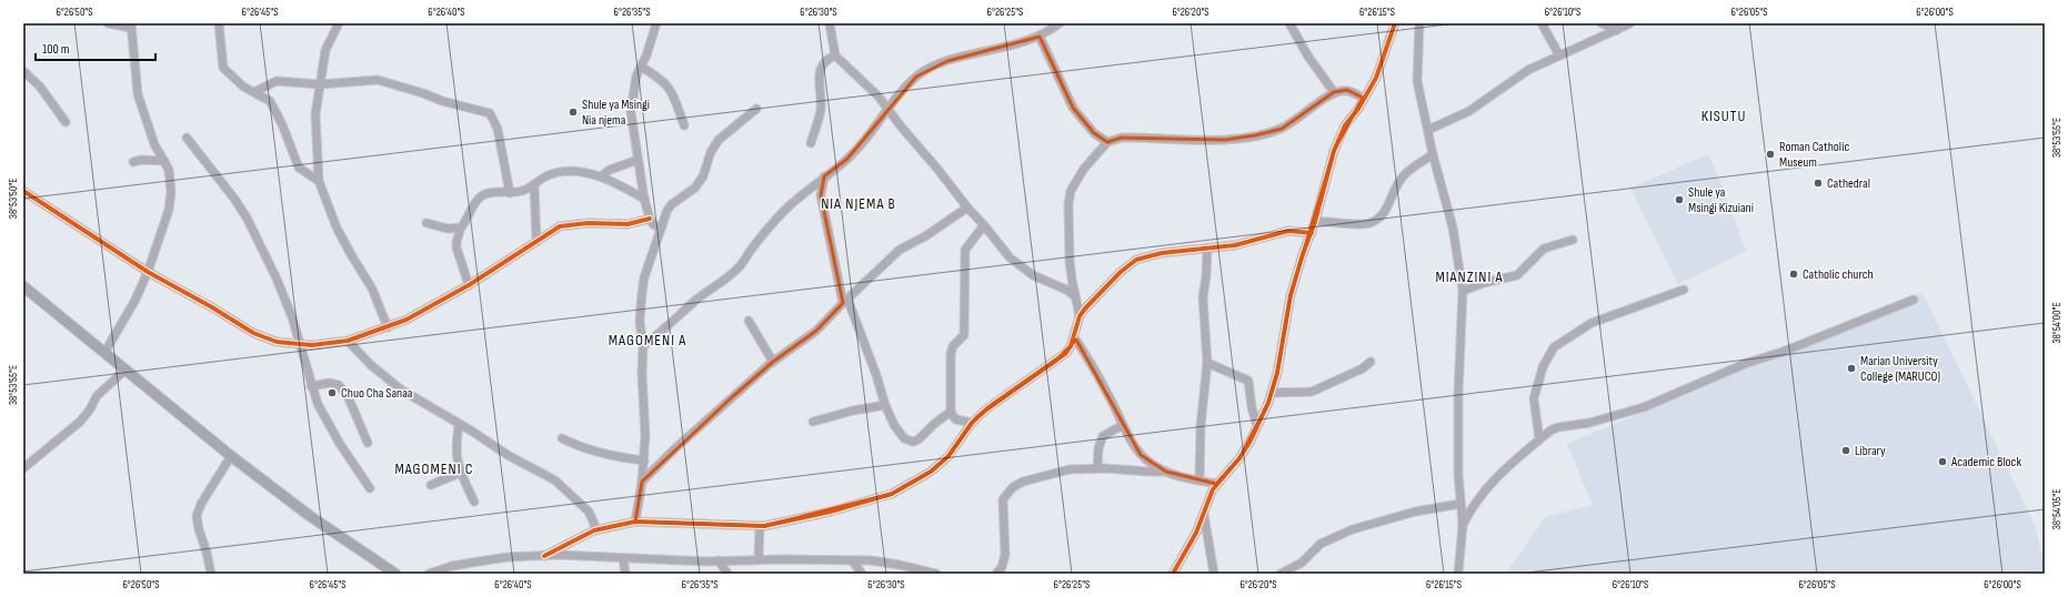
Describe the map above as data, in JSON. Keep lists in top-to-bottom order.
{
  "districts": [
    "KISUTU",
    "NIA NJEMA B",
    "MIANZINI A",
    "MAGOMENI A",
    "MAGOMENI C"
  ],
  "places": [
    "Shule ya Msingi Nia njema",
    "Roman Catholic Museum",
    "Cathedral",
    "Shule ya Msingi Kizuiani",
    "Catholic church",
    "Marian University College (MARUCO)",
    "Chuo Cha Sanaa",
    "Library",
    "Academic Block"
  ],
  "scale_bar": "100 m",
  "coordinates": [
    "6°26'50\"S",
    "6°26'45\"S",
    "6°26'40\"S",
    "6°26'35\"S",
    "6°26'30\"S",
    "6°26'25\"S",
    "6°26'20\"S",
    "6°26'15\"S",
    "6°26'10\"S",
    "6°26'05\"S",
    "6°26'00\"S",
    "38°53'55\"E",
    "38°53'50\"E",
    "38°54'00\"E",
    "38°54'05\"E"
  ]
}
